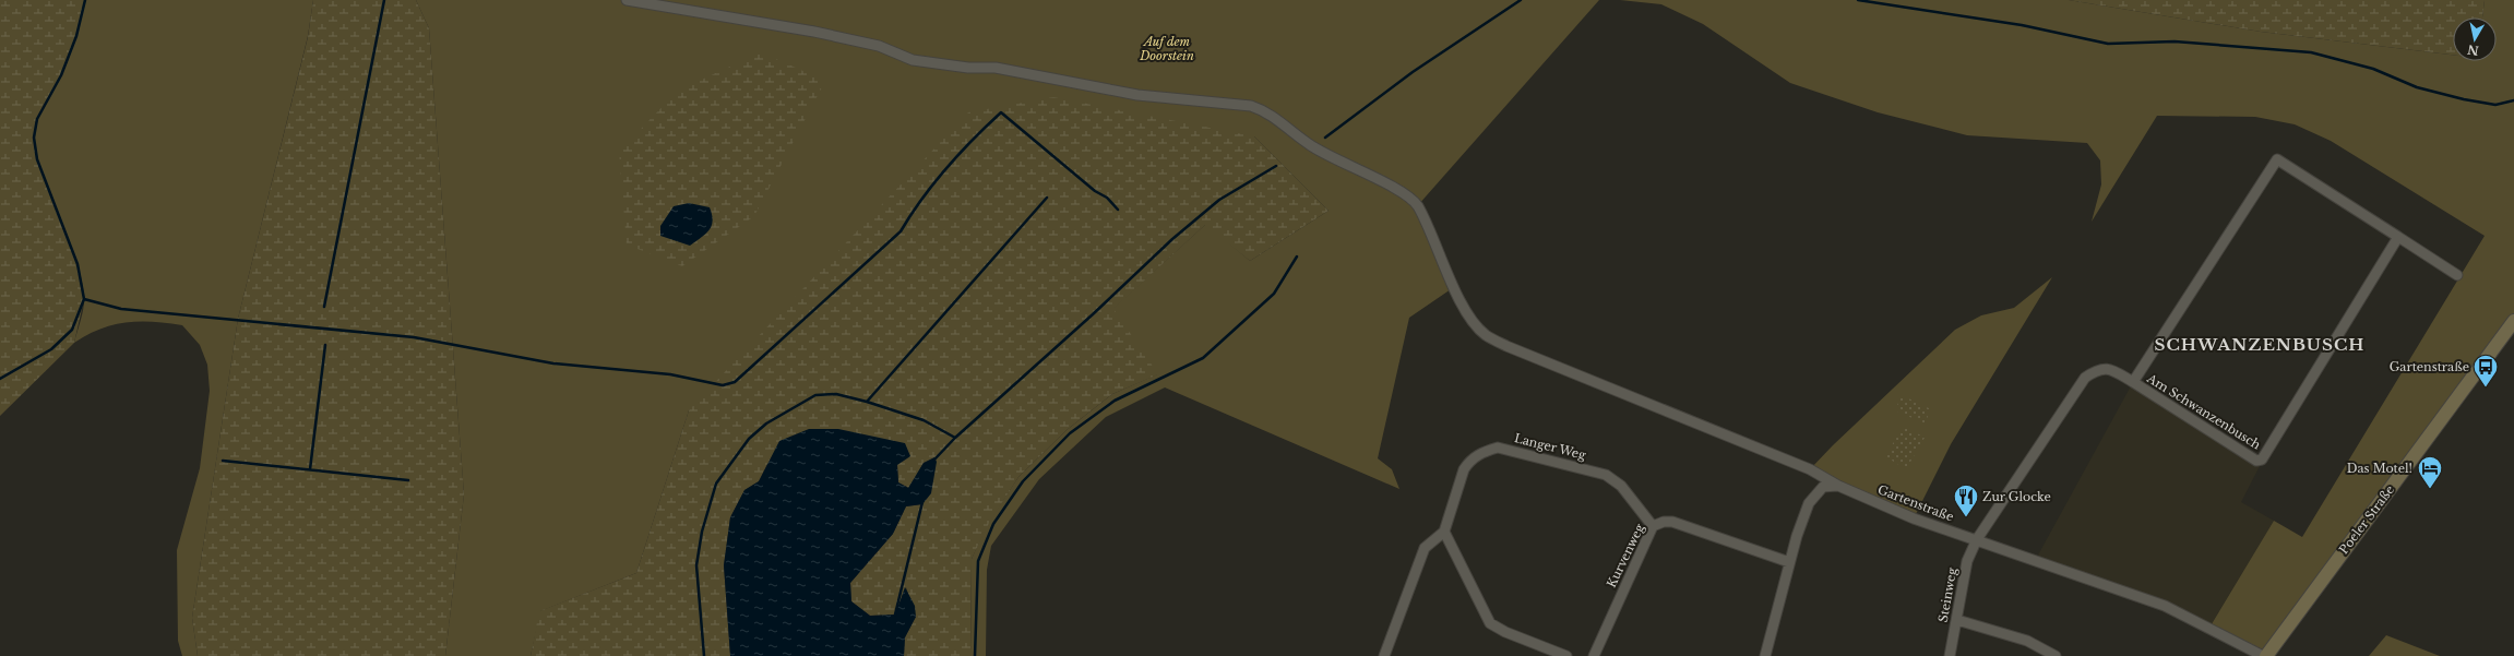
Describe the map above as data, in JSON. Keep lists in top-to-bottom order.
{
  "streets": {
    "main road": ["Poeler Straße"],
    "street": [
      "Am Schwanzenbusch",
      "Langer Weg",
      "Gartenstraße",
      "Kurvenweg",
      "Steinweg"
    ]
  },
  "crossings": [
    ["Am Schwanzenbusch", "Gartenstraße"],
    ["Am Schwanzenbusch", "Steinweg"],
    ["Langer Weg", "Kurvenweg"],
    ["Gartenstraße", "Poeler Straße"],
    ["Gartenstraße", "Steinweg"]
  ],
  "districts": ["SCHWANZENBUSCH"],
  "parks": ["Auf dem Doorstein"],
  "places": {
    "bus stop": ["Gartenstraße"],
    "hotel": ["Das Motel!"],
    "restaurant": ["Zur Glocke"]
  },
  "north": "bottom"
}
